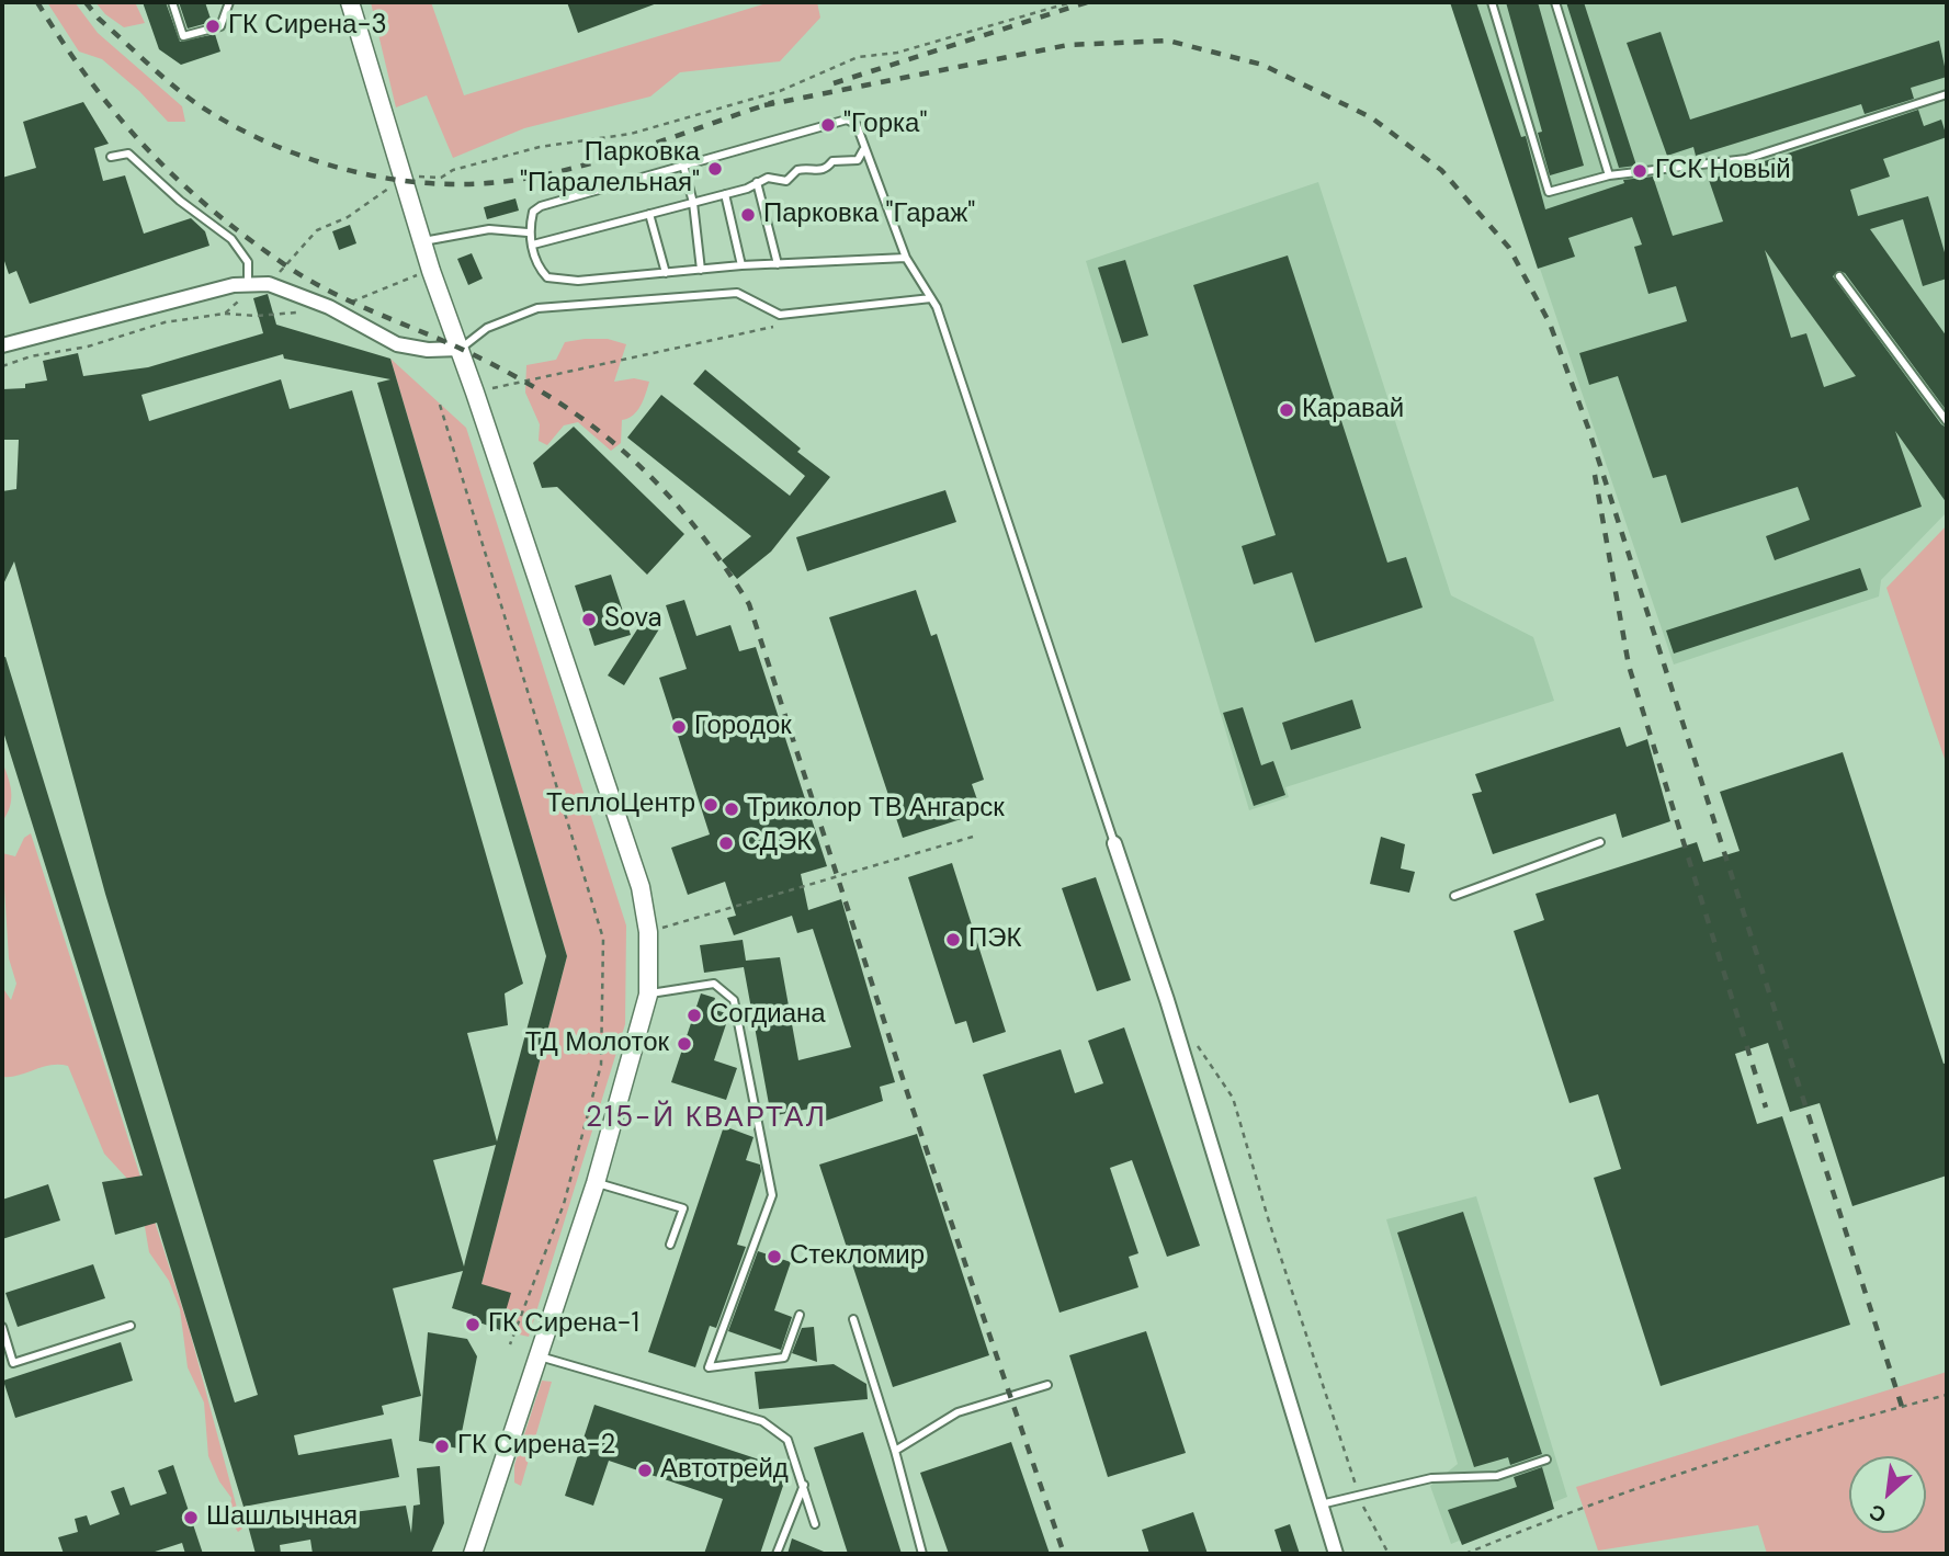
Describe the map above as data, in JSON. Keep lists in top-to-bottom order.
{
  "districts": ["215-Й КВАРТАЛ"],
  "places": [
    "ГК Сирена-3",
    "\"Горка\"",
    "Парковка \"Паралельная\"",
    "ГСК Новый",
    "Парковка \"Гараж\"",
    "Каравай",
    "Sova",
    "Городок",
    "ТеплоЦентр",
    "Триколор ТВ Ангарск",
    "СДЭК",
    "ПЭК",
    "Согдиана",
    "ТД Молоток",
    "Стекломир",
    "ГК Сирена-1",
    "ГК Сирена-2",
    "Автотрейд",
    "Шашлычная"
  ],
  "north": "bottom left"
}
